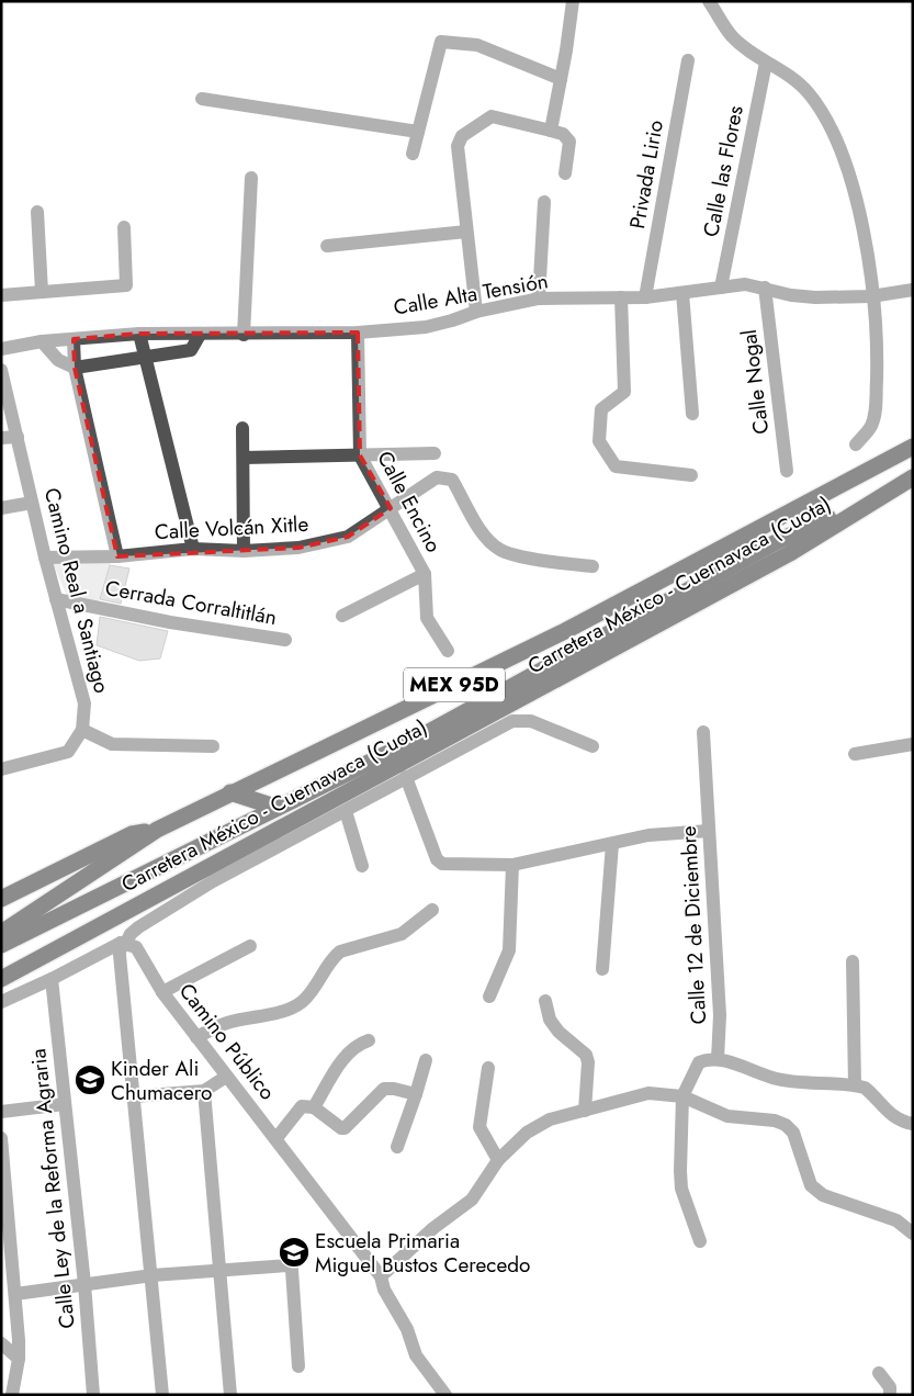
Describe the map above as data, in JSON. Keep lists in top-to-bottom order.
{
  "streets": {
    "highway": ["Carretera México - Cuernavaca (Cuota)", "MEX 95D"],
    "street": [
      "Calle las Flores",
      "Privada Lirio",
      "Calle Alta Tensión",
      "Calle Nogal",
      "Calle Encino",
      "Calle Volcán Xitle",
      "Camino Real a Santiago",
      "Cerrada Corraltitlán",
      "Calle 12 de Diciembre",
      "Camino Público",
      "Calle Ley de la Reforma Agraria"
    ]
  },
  "crossings": [
    ["Calle las Flores", "Calle Alta Tensión"],
    ["Privada Lirio", "Calle Alta Tensión"],
    ["Calle Alta Tensión", "Calle Nogal"],
    ["Calle Alta Tensión", "Calle Encino"],
    ["Calle Encino", "Calle Volcán Xitle"],
    ["Calle Volcán Xitle", "Camino Real a Santiago"],
    ["Camino Real a Santiago", "Cerrada Corraltitlán"]
  ],
  "places": {
    "school or university": ["Kinder Ali Chumacero", "Escuela Primaria Miguel Bustos Cerecedo"]
  }
}
